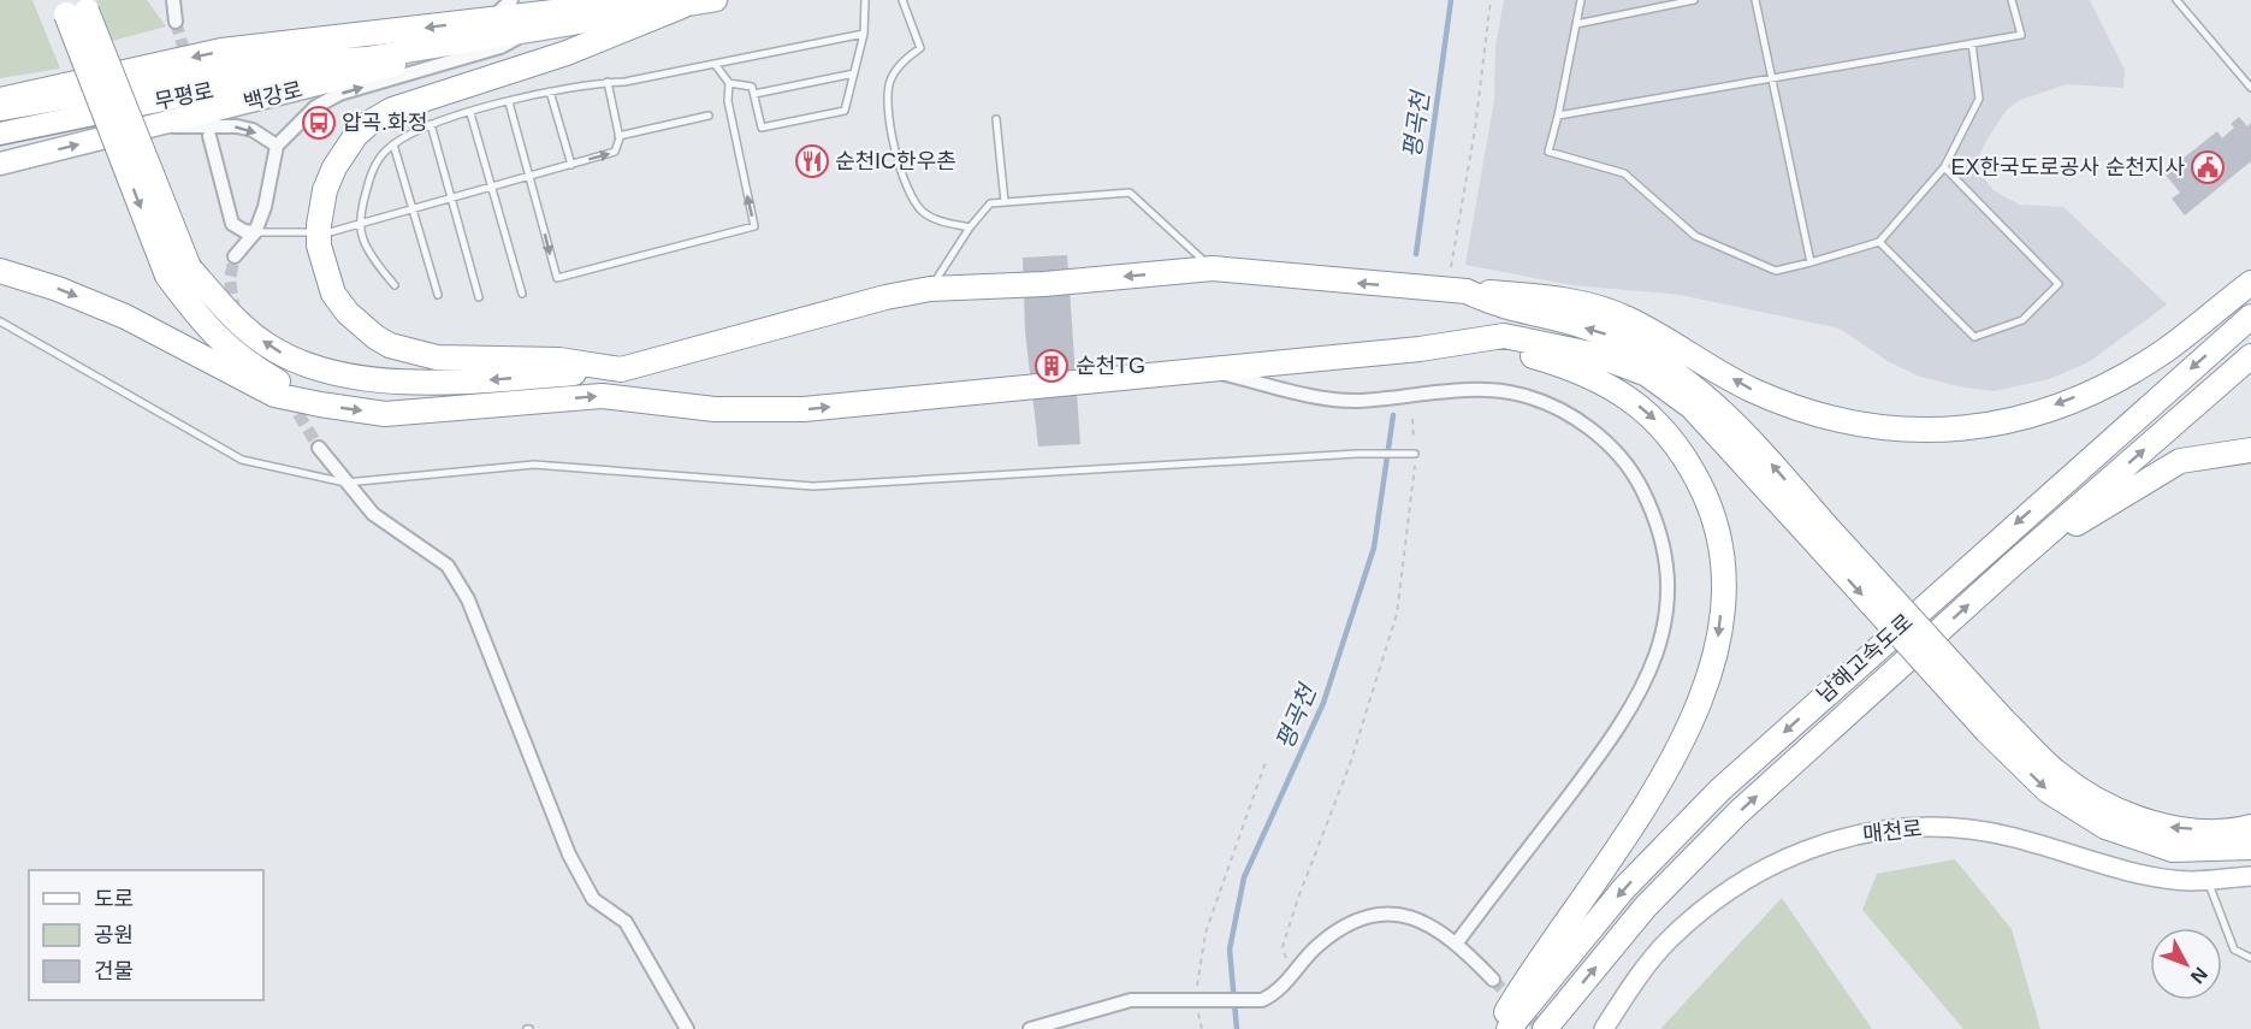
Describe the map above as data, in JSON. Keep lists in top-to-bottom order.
{
  "streets": {
    "highway": ["남해고속도로"],
    "main road": ["무평로", "백강로", "매천로"]
  },
  "crossings": [
    ["무평로", "백강로"]
  ],
  "water": ["평곡천"],
  "places": {
    "bus stop": ["압곡.화정"],
    "restaurant": ["순천IC한우촌"],
    "public building": ["EX한국도로공사 순천지사"],
    "building": ["순천TG"]
  },
  "legend": ["도로", "공원", "건물"],
  "north": "bottom right"
}
